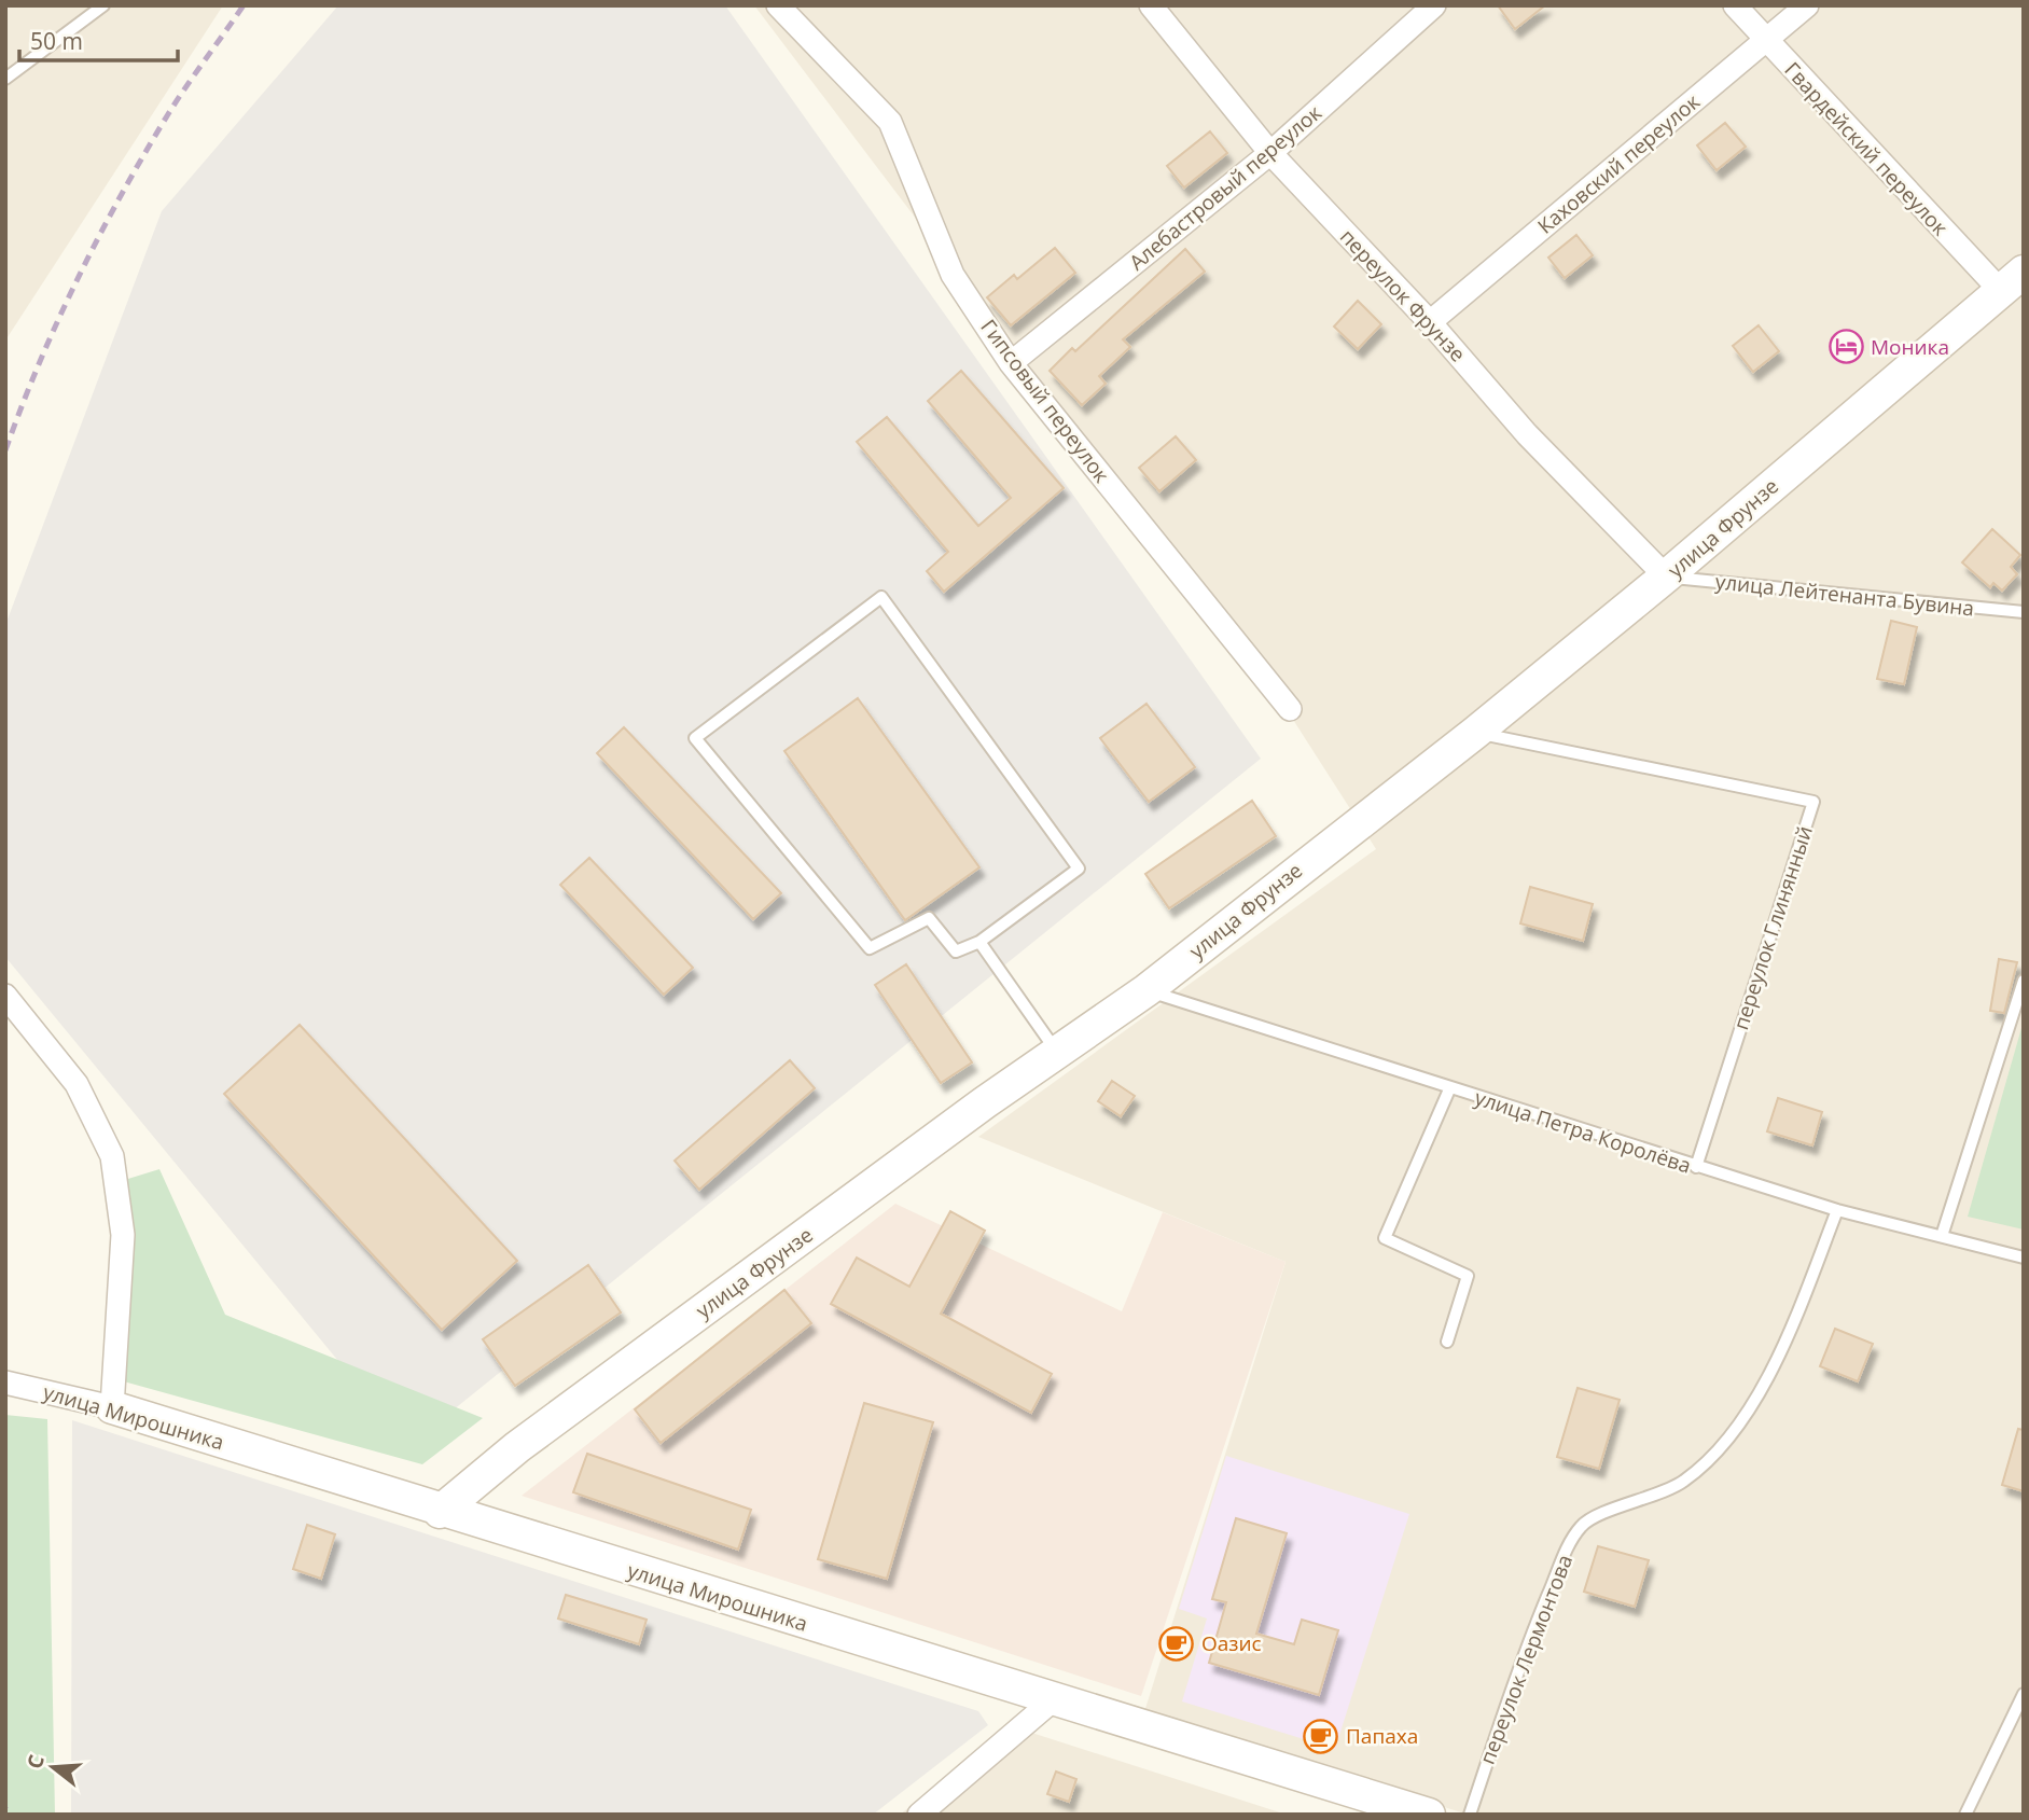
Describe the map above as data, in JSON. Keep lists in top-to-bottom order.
{
  "streets": {
    "main road": ["улица Фрунзе", "улица Мирошника"],
    "street": [
      "Гвардейский переулок",
      "Каховский переулок",
      "Алебастровый переулок",
      "переулок Фрунзе",
      "Гипсовый переулок"
    ],
    "lane": [
      "улица Лейтенанта Бувина",
      "переулок Глинянный",
      "улица Петра Королёва",
      "переулок Лермонтова"
    ]
  },
  "crossings": [
    ["Гвардейский переулок", "Каховский переулок"],
    ["Гвардейский переулок", "улица Фрунзе"],
    ["Каховский переулок", "переулок Фрунзе"],
    ["Алебастровый переулок", "переулок Фрунзе"],
    ["Алебастровый переулок", "Гипсовый переулок"],
    ["переулок Фрунзе", "улица Фрунзе"],
    ["переулок Фрунзе", "улица Лейтенанта Бувина"],
    ["улица Фрунзе", "улица Лейтенанта Бувина"],
    ["улица Фрунзе", "переулок Глинянный"],
    ["улица Фрунзе", "улица Петра Королёва"],
    ["улица Фрунзе", "улица Мирошника"],
    ["переулок Глинянный", "улица Петра Королёва"],
    ["улица Петра Королёва", "переулок Лермонтова"]
  ],
  "places": {
    "hotel": ["Моника"],
    "cafe": ["Оазис", "Папаха"]
  },
  "scale_bar": "50 m",
  "north": "left"
}
